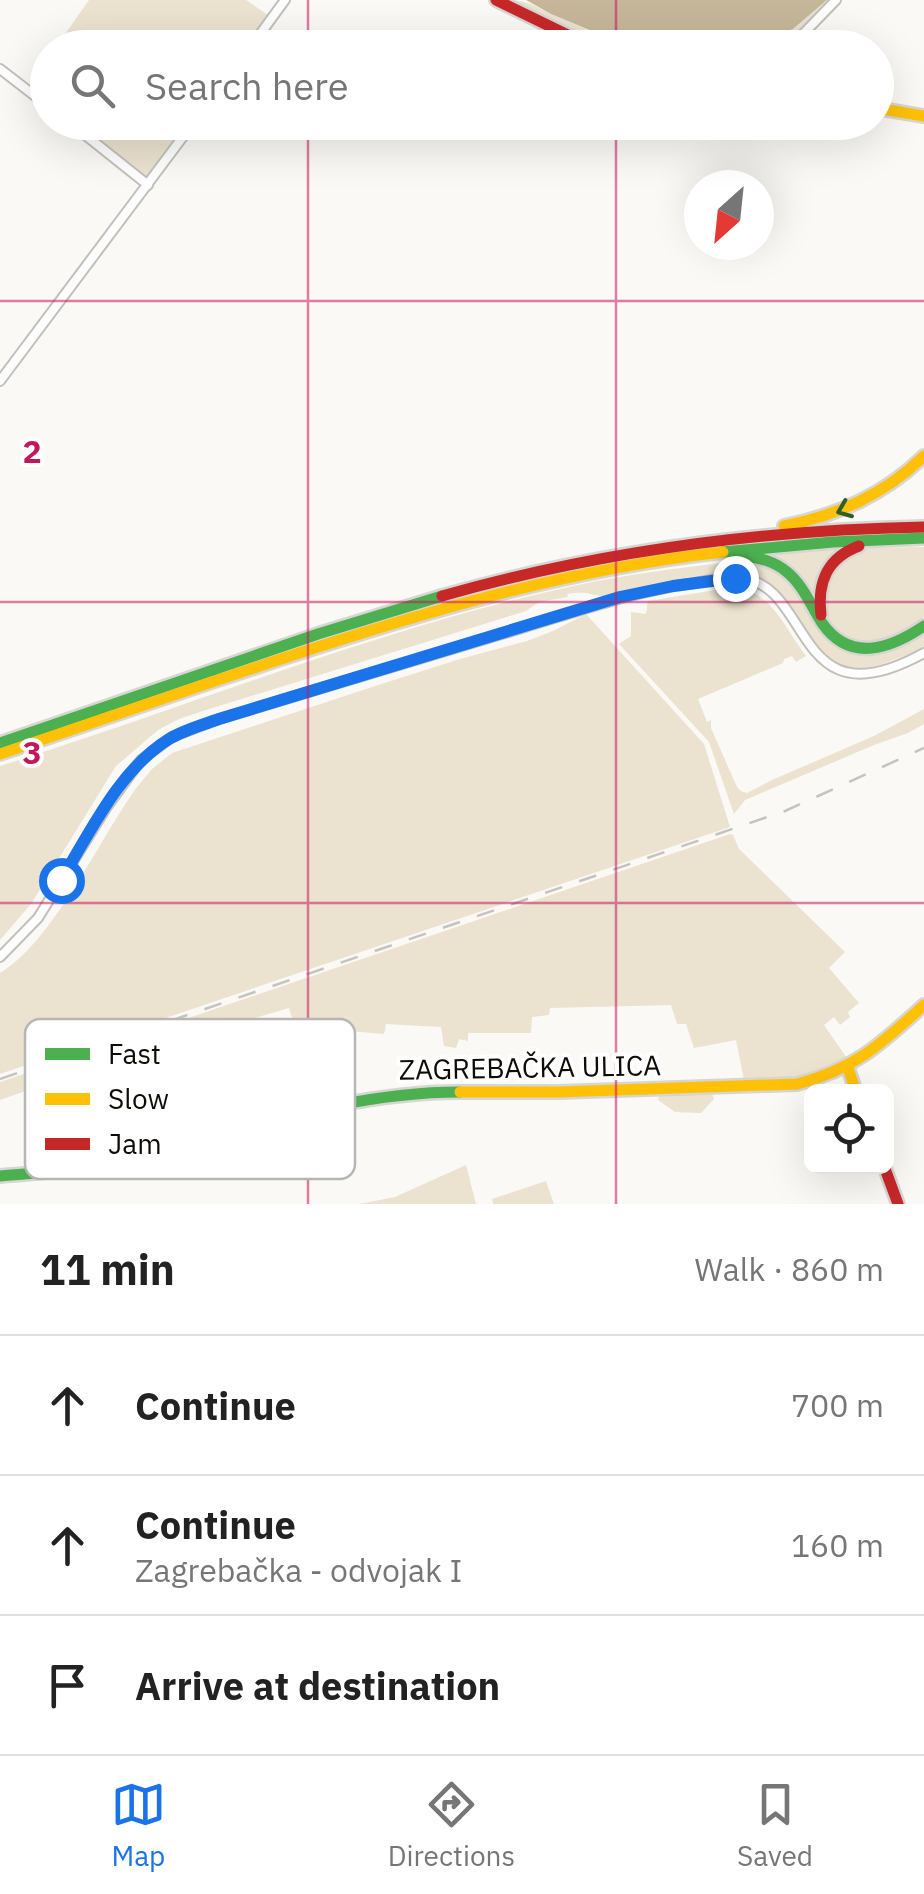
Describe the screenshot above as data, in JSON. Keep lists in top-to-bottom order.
{
  "streets": {
    "main road": ["ZAGREBAČKA ULICA"]
  },
  "legend": ["Fast", "Slow", "Jam"],
  "north": "bottom left",
  "page": {
    "search": "Search here",
    "heading": ["11 min", "Walk · 860 m"],
    "list": [
      ["Continue", "700 m"],
      ["Continue", "Zagrebačka - odvojak I", "160 m"],
      "Arrive at destination"
    ],
    "nav": ["Map", "Directions", "Saved"]
  },
  "grid": {
    "rows": ["2", "3"]
  }
}
